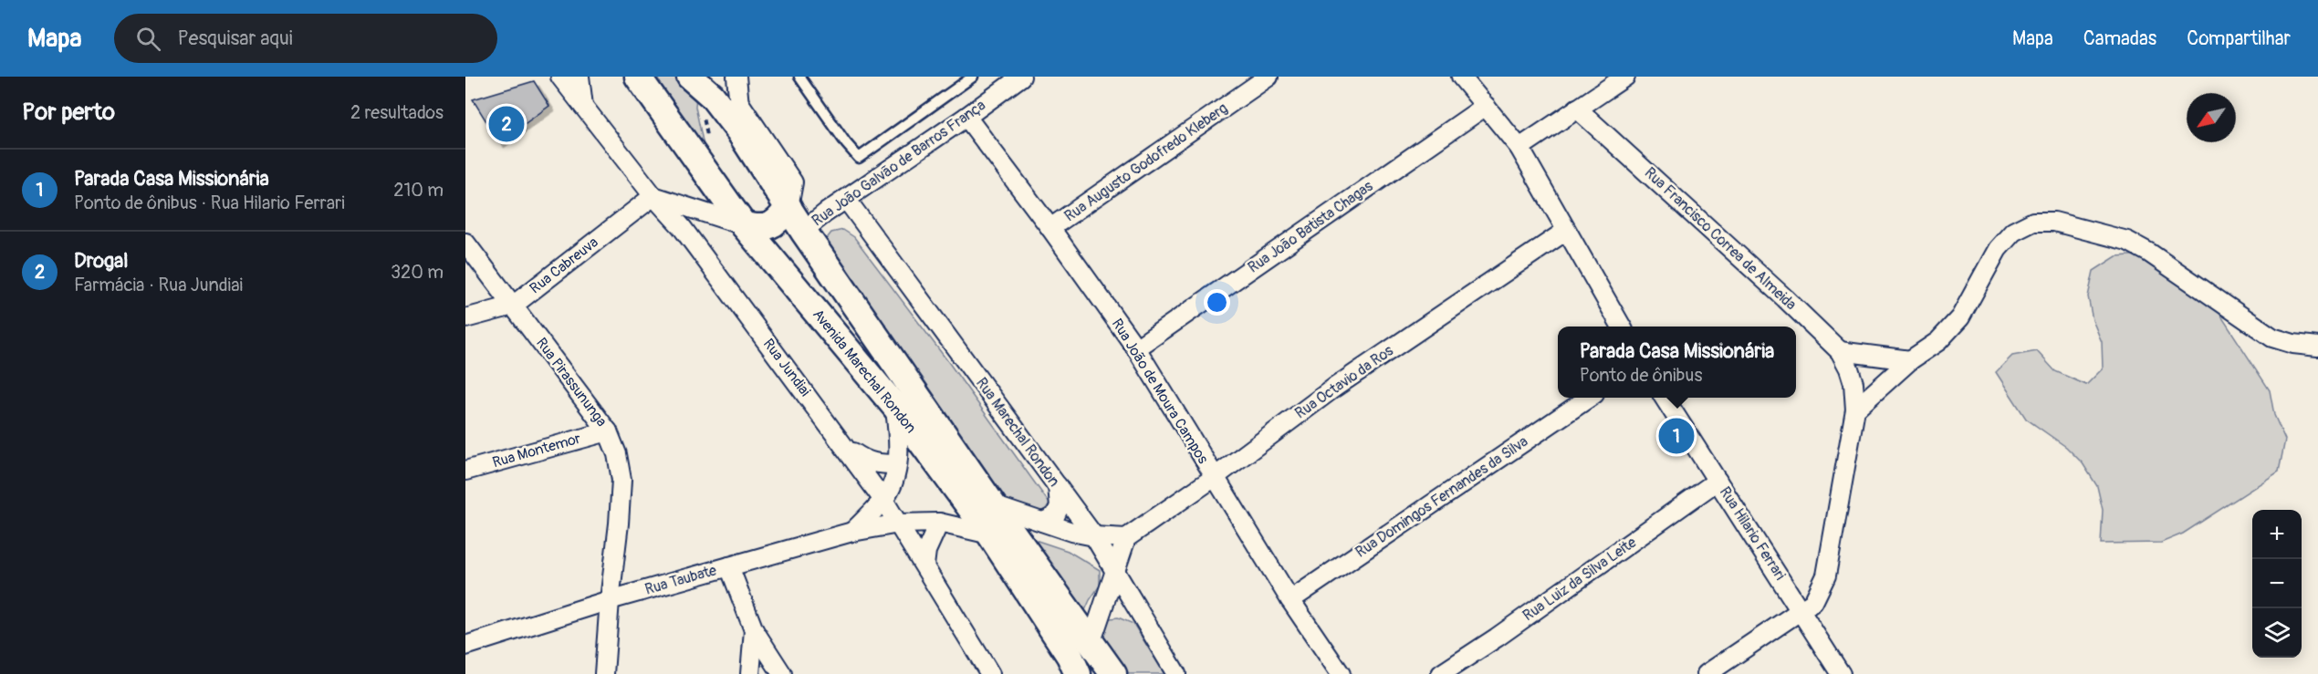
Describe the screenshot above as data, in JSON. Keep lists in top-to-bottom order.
{
  "streets": {
    "main road": ["Avenida Marechal Rondon"],
    "street": [
      "Rua Augusto Godofredo Kleberg",
      "Rua João Galvão de Barros França",
      "Rua João Batista Chagas",
      "Rua Francisco Correa de Almeida",
      "Rua Cabreuva",
      "Rua Jundiai",
      "Rua Pirassununga",
      "Rua Octavio da Ros",
      "Rua João de Moura Campos",
      "Rua Marechal Rondon",
      "Rua Montemor",
      "Rua Domingos Fernandes da Silva",
      "Rua Hilario Ferrari",
      "Rua Luiz da Silva Leite",
      "Rua Taubate"
    ]
  },
  "crossings": [
    ["Rua Augusto Godofredo Kleberg", "Rua João de Moura Campos"],
    ["Rua João Galvão de Barros França", "Avenida Marechal Rondon"],
    ["Rua João Galvão de Barros França", "Rua João de Moura Campos"],
    ["Rua João Galvão de Barros França", "Rua Marechal Rondon"],
    ["Rua João Batista Chagas", "Rua João de Moura Campos"],
    ["Rua Francisco Correa de Almeida", "Rua Hilario Ferrari"],
    ["Rua Cabreuva", "Rua Jundiai"],
    ["Rua Cabreuva", "Rua Pirassununga"],
    ["Rua Jundiai", "Rua Taubate"],
    ["Avenida Marechal Rondon", "Rua Taubate"],
    ["Rua Pirassununga", "Rua Montemor"],
    ["Rua Pirassununga", "Rua Taubate"],
    ["Rua Octavio da Ros", "Rua João de Moura Campos"],
    ["Rua João de Moura Campos", "Rua Domingos Fernandes da Silva"],
    ["Rua Hilario Ferrari", "Rua Luiz da Silva Leite"]
  ],
  "north": "bottom left",
  "page": {
    "header": "Mapa",
    "search": "Pesquisar aqui",
    "nav": ["Mapa", "Camadas", "Compartilhar"],
    "heading": ["Por perto", "2 resultados"],
    "pins": ["2", "1"],
    "list": [
      {
        "mark": "1",
        "name": "Parada Casa Missionária",
        "note": "Ponto de ônibus · Rua Hilario Ferrari",
        "value": "210 m"
      },
      {
        "mark": "2",
        "name": "Drogal",
        "note": "Farmácia · Rua Jundiai",
        "value": "320 m"
      }
    ],
    "popup": ["Parada Casa Missionária", "Ponto de ônibus"],
    "map_buttons": ["+", "−"]
  }
}
